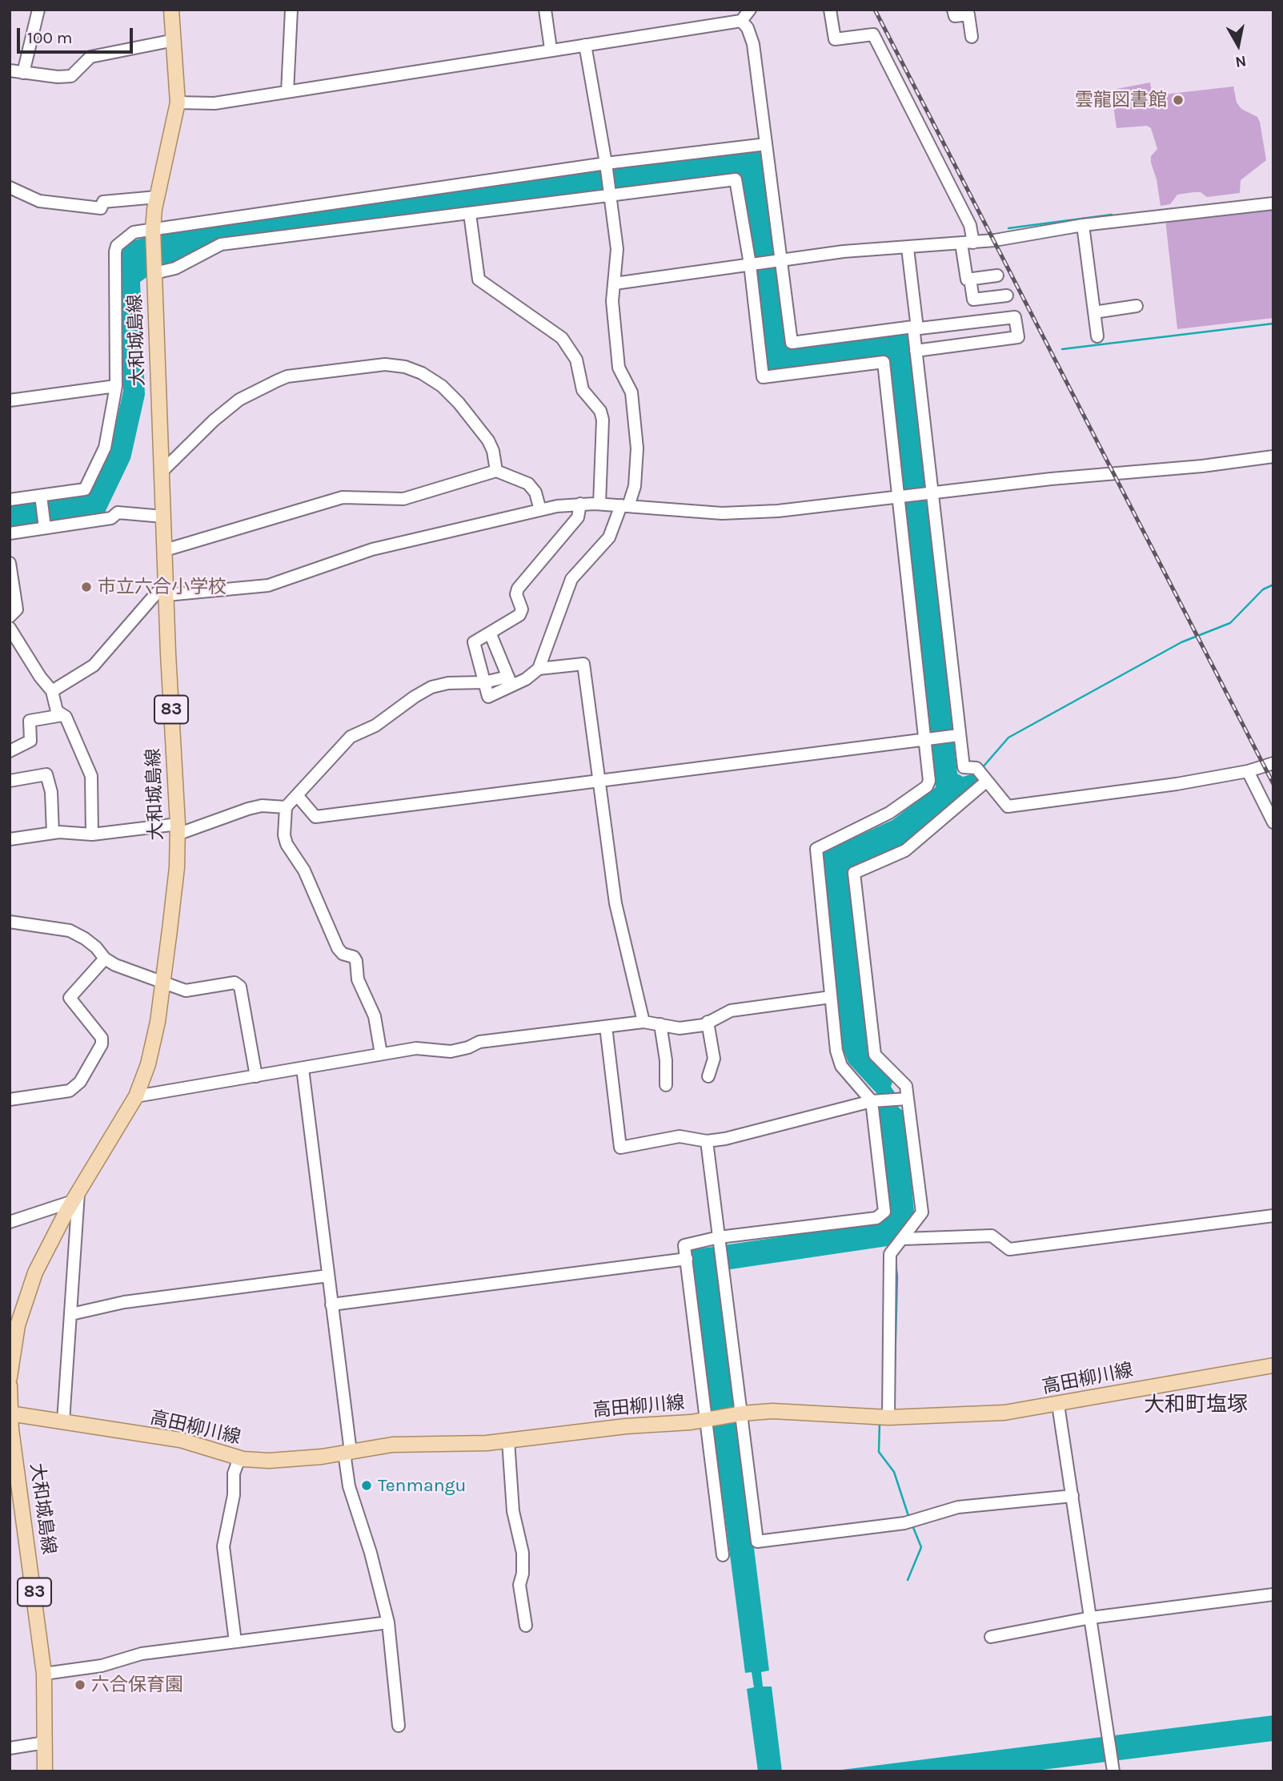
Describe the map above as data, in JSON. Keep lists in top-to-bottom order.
{
  "streets": {
    "main road": ["大和城島線", "83", "高田柳川線"]
  },
  "crossings": [
    ["大和城島線", "高田柳川線"]
  ],
  "districts": ["大和町塩塚"],
  "places": [
    "雲龍図書館",
    "市立六合小学校",
    "Tenmangu",
    "六合保育園"
  ],
  "scale_bar": "100 m",
  "north": "bottom"
}
